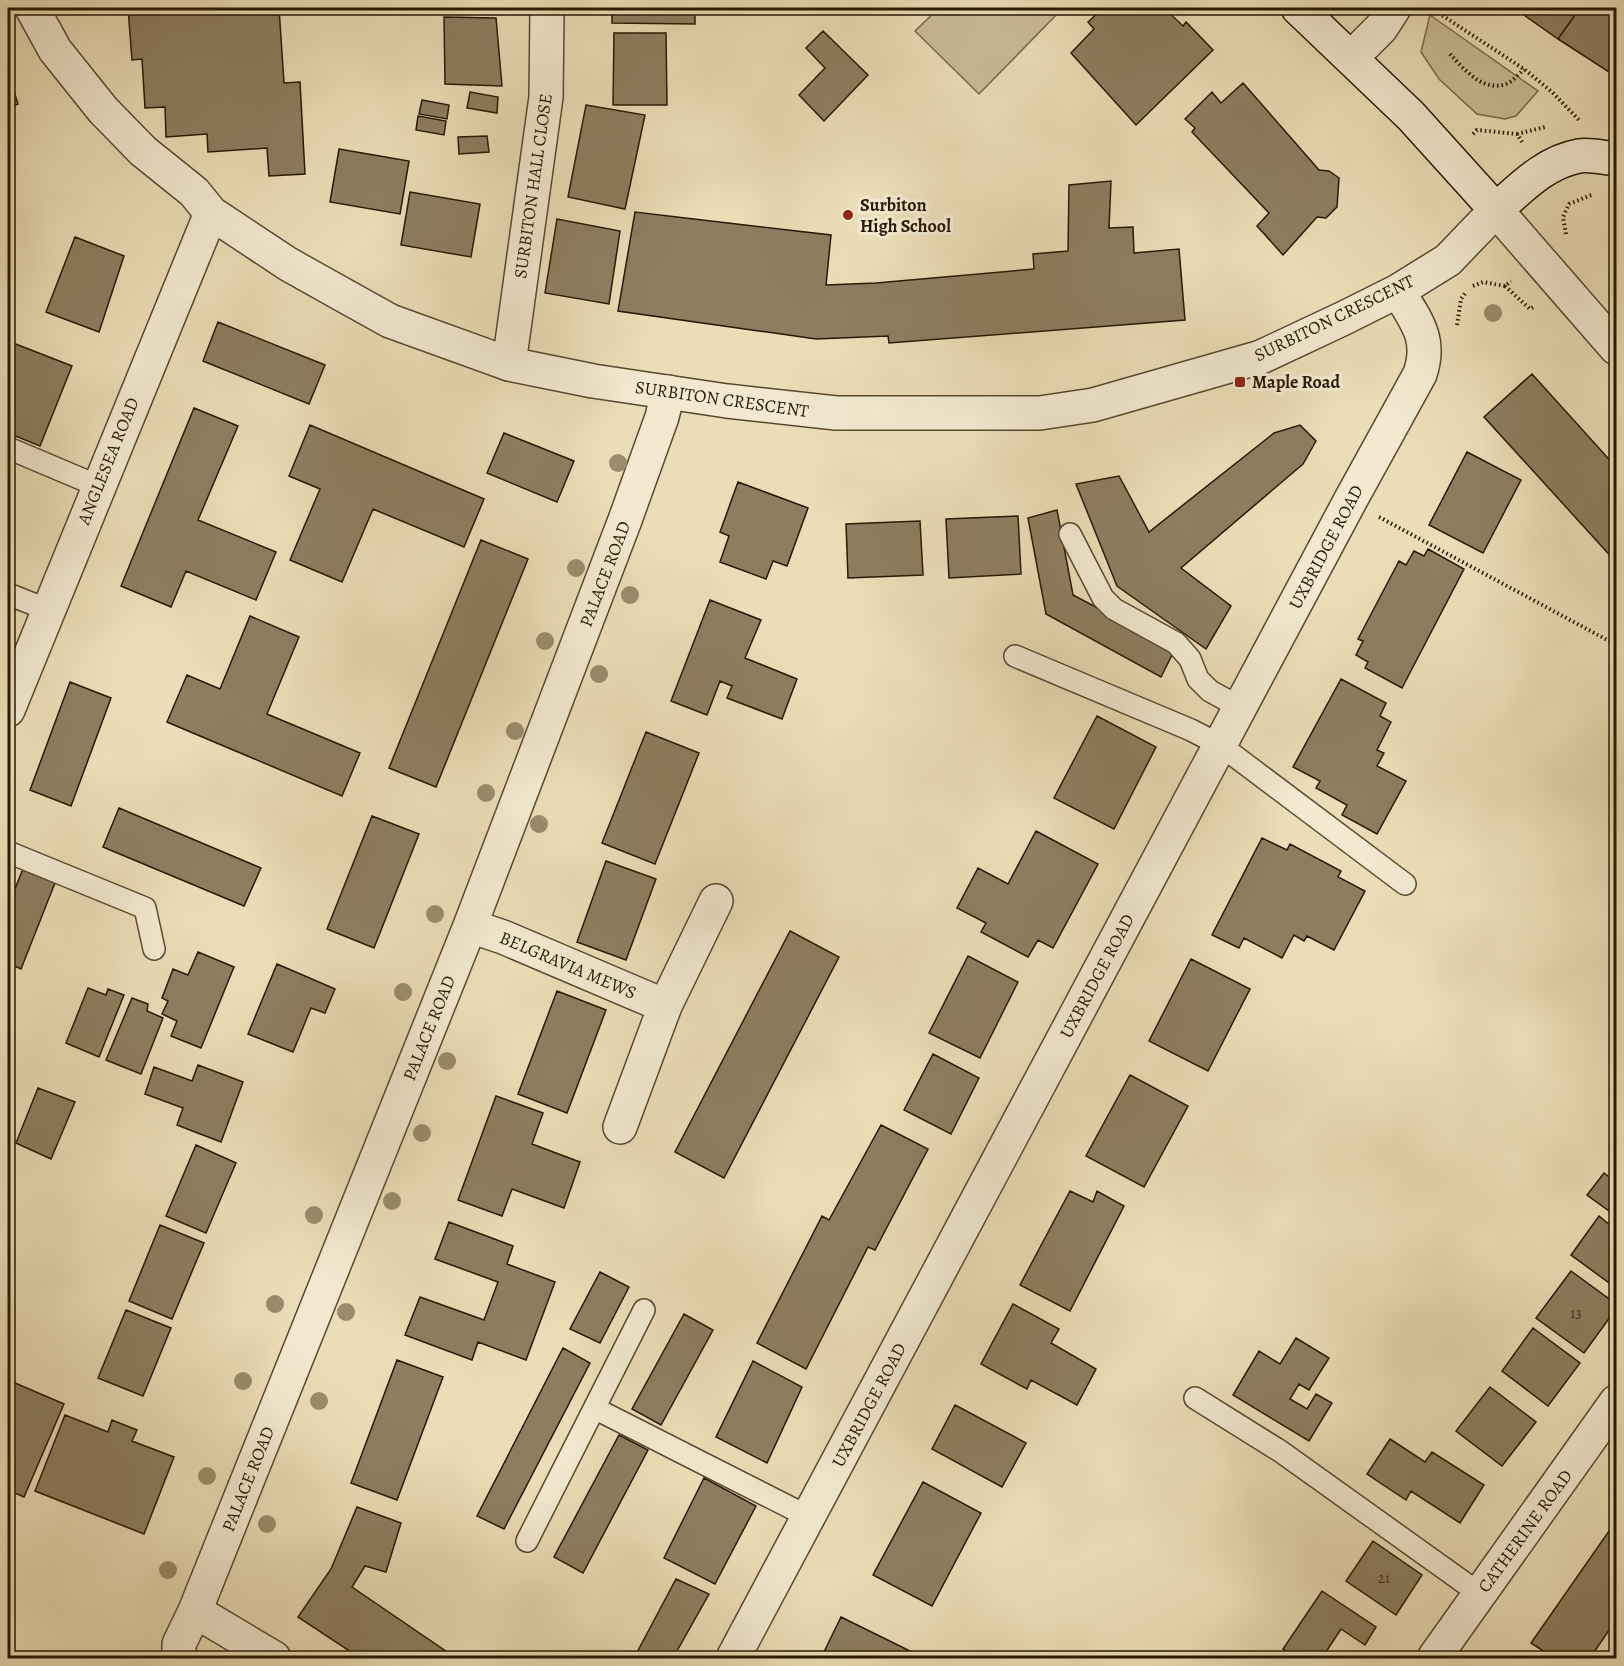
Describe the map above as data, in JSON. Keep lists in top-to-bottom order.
{
  "streets": {
    "street": [
      "SURBITON HALL CLOSE",
      "SURBITON CRESCENT",
      "ANGLESEA ROAD",
      "UXBRIDGE ROAD",
      "PALACE ROAD",
      "BELGRAVIA MEWS",
      "CATHERINE ROAD"
    ]
  },
  "crossings": [
    ["SURBITON HALL CLOSE", "SURBITON CRESCENT"],
    ["SURBITON CRESCENT", "ANGLESEA ROAD"],
    ["SURBITON CRESCENT", "UXBRIDGE ROAD"],
    ["SURBITON CRESCENT", "PALACE ROAD"],
    ["PALACE ROAD", "BELGRAVIA MEWS"]
  ],
  "places": {
    "other": ["Surbiton High School"],
    "transit": ["Maple Road"]
  },
  "house_numbers": ["13", "21"]
}
